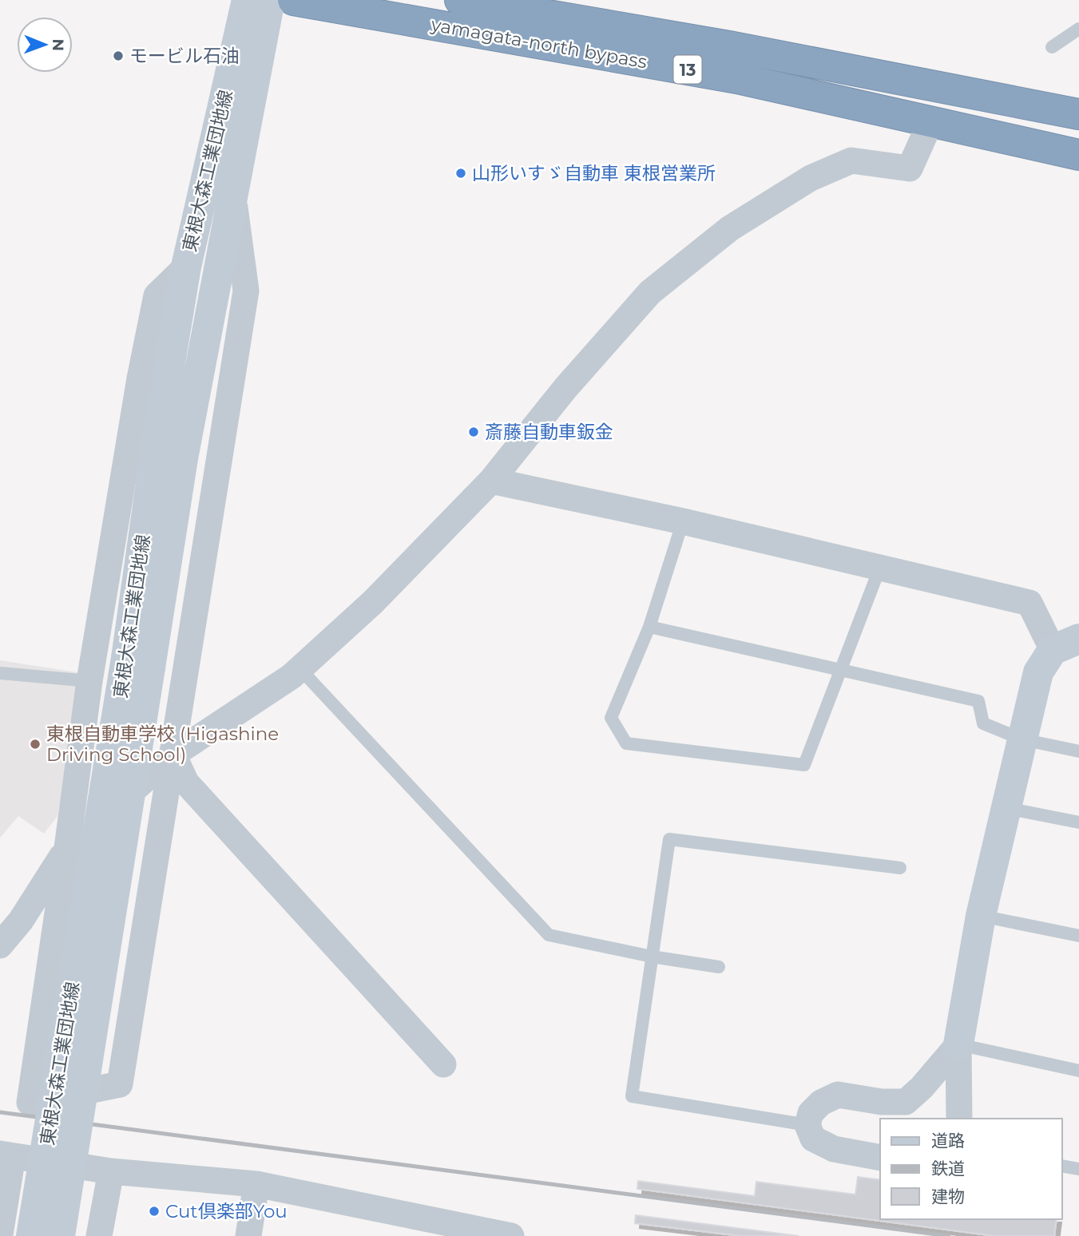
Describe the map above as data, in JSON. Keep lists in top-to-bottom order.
{
  "streets": {
    "highway": ["yamagata-north bypass", "13"],
    "main road": ["東根大森工業団地線"]
  },
  "places": [
    "モービル石油",
    "山形いすゞ自動車 東根営業所",
    "斎藤自動車鈑金",
    "東根自動車学校 (Higashine Driving School)",
    "Cut倶楽部You"
  ],
  "legend": ["道路", "鉄道", "建物"],
  "north": "right"
}
